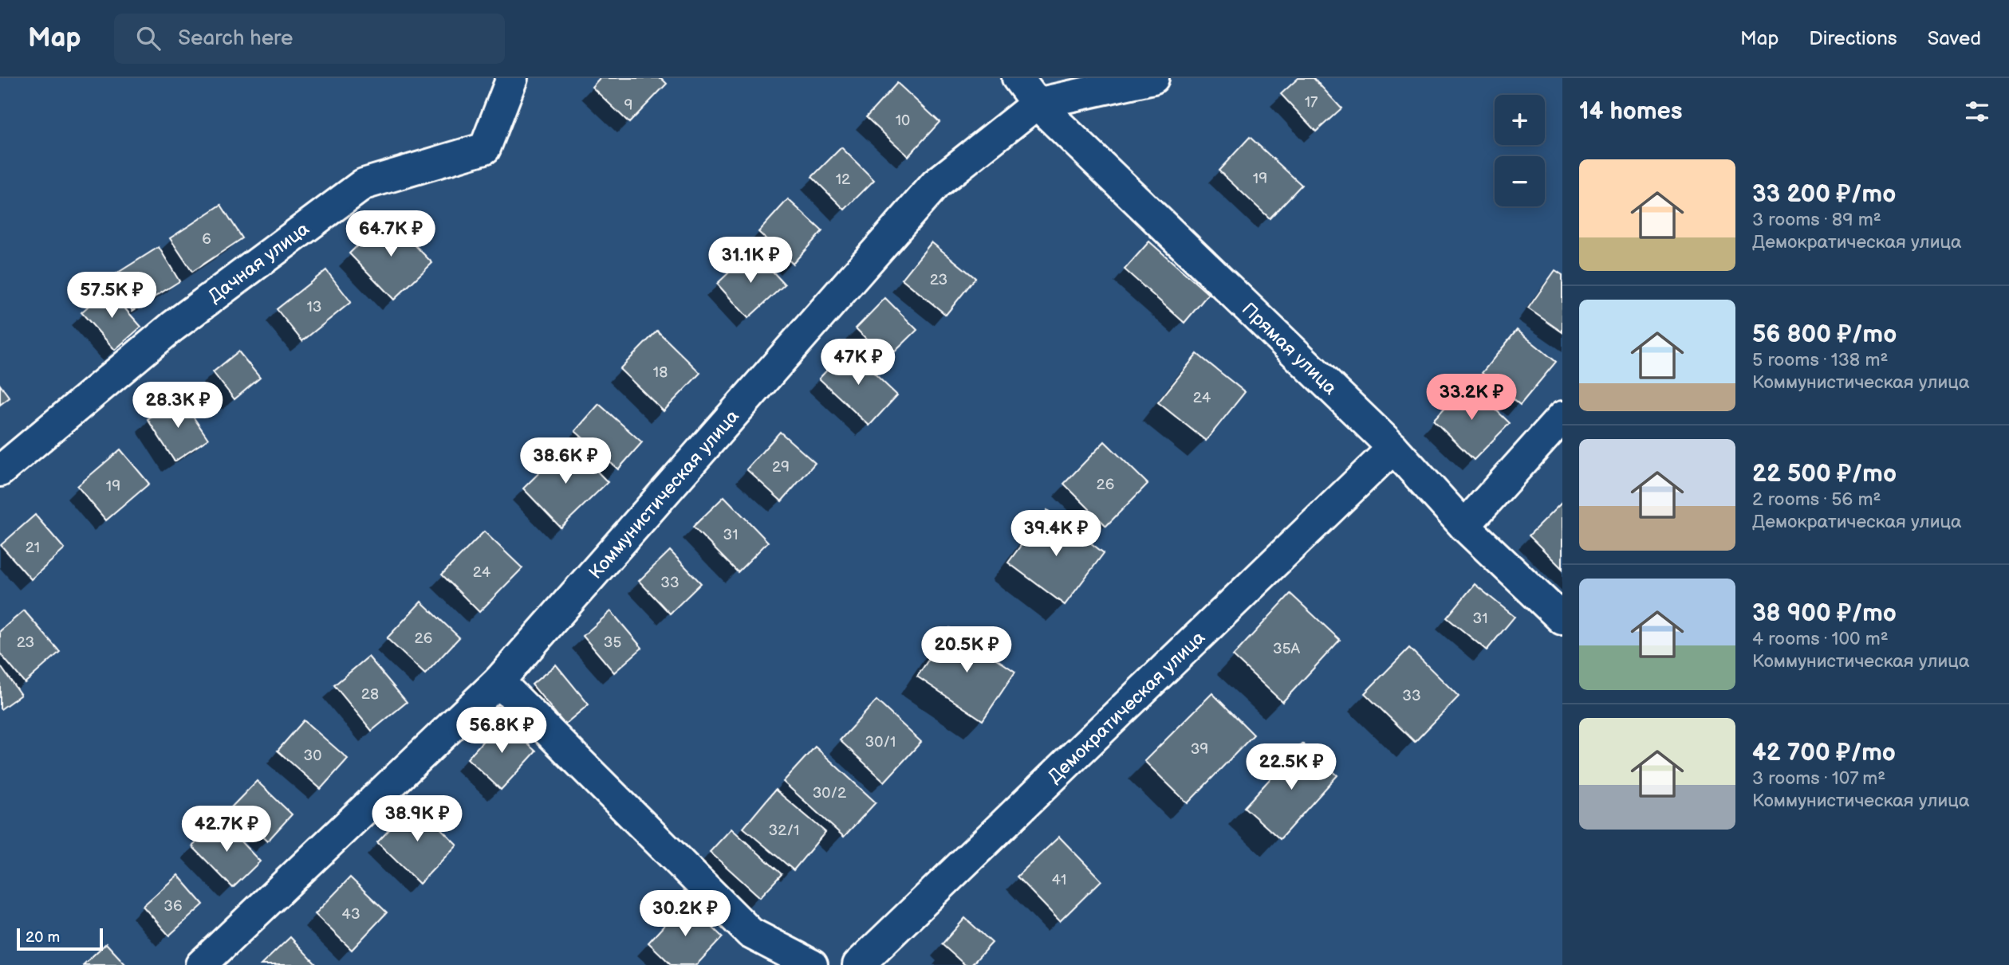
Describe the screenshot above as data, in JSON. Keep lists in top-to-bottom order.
{
  "streets": {
    "street": [
      "Дачная улица",
      "Прямая улица",
      "Коммунистическая улица",
      "Демократическая улица"
    ]
  },
  "crossings": [
    ["Прямая улица", "Коммунистическая улица"],
    ["Прямая улица", "Демократическая улица"]
  ],
  "house_numbers": [
    "17",
    "9",
    "10",
    "19",
    "12",
    "6",
    "23",
    "13",
    "18",
    "24",
    "29",
    "26",
    "19",
    "31",
    "21",
    "24",
    "33",
    "31",
    "26",
    "23",
    "35",
    "35А",
    "28",
    "33",
    "30/1",
    "39",
    "30",
    "30/2",
    "32/1",
    "41",
    "36",
    "43"
  ],
  "scale_bar": "20 m",
  "page": {
    "header": "Map",
    "search": "Search here",
    "nav": ["Map", "Directions", "Saved"],
    "heading": "14 homes",
    "map_buttons": ["+", "−"],
    "list": [
      {
        "name": "33 200 ₽/mo",
        "note": "3 rooms · 89 m² · Демократическая улица"
      },
      {
        "name": "56 800 ₽/mo",
        "note": "5 rooms · 138 m² · Коммунистическая улица"
      },
      {
        "name": "22 500 ₽/mo",
        "note": "2 rooms · 56 m² · Демократическая улица"
      },
      {
        "name": "38 900 ₽/mo",
        "note": "4 rooms · 100 m² · Коммунистическая улица"
      },
      {
        "name": "42 700 ₽/mo",
        "note": "3 rooms · 107 m² · Коммунистическая улица"
      }
    ],
    "price": [
      "64.7K ₽",
      "31.1K ₽",
      "57.5K ₽",
      "47K ₽",
      "33.2K ₽",
      "28.3K ₽",
      "38.6K ₽",
      "39.4K ₽",
      "20.5K ₽",
      "56.8K ₽",
      "22.5K ₽",
      "38.9K ₽",
      "42.7K ₽",
      "30.2K ₽"
    ],
    "scale": "20 m"
  }
}
